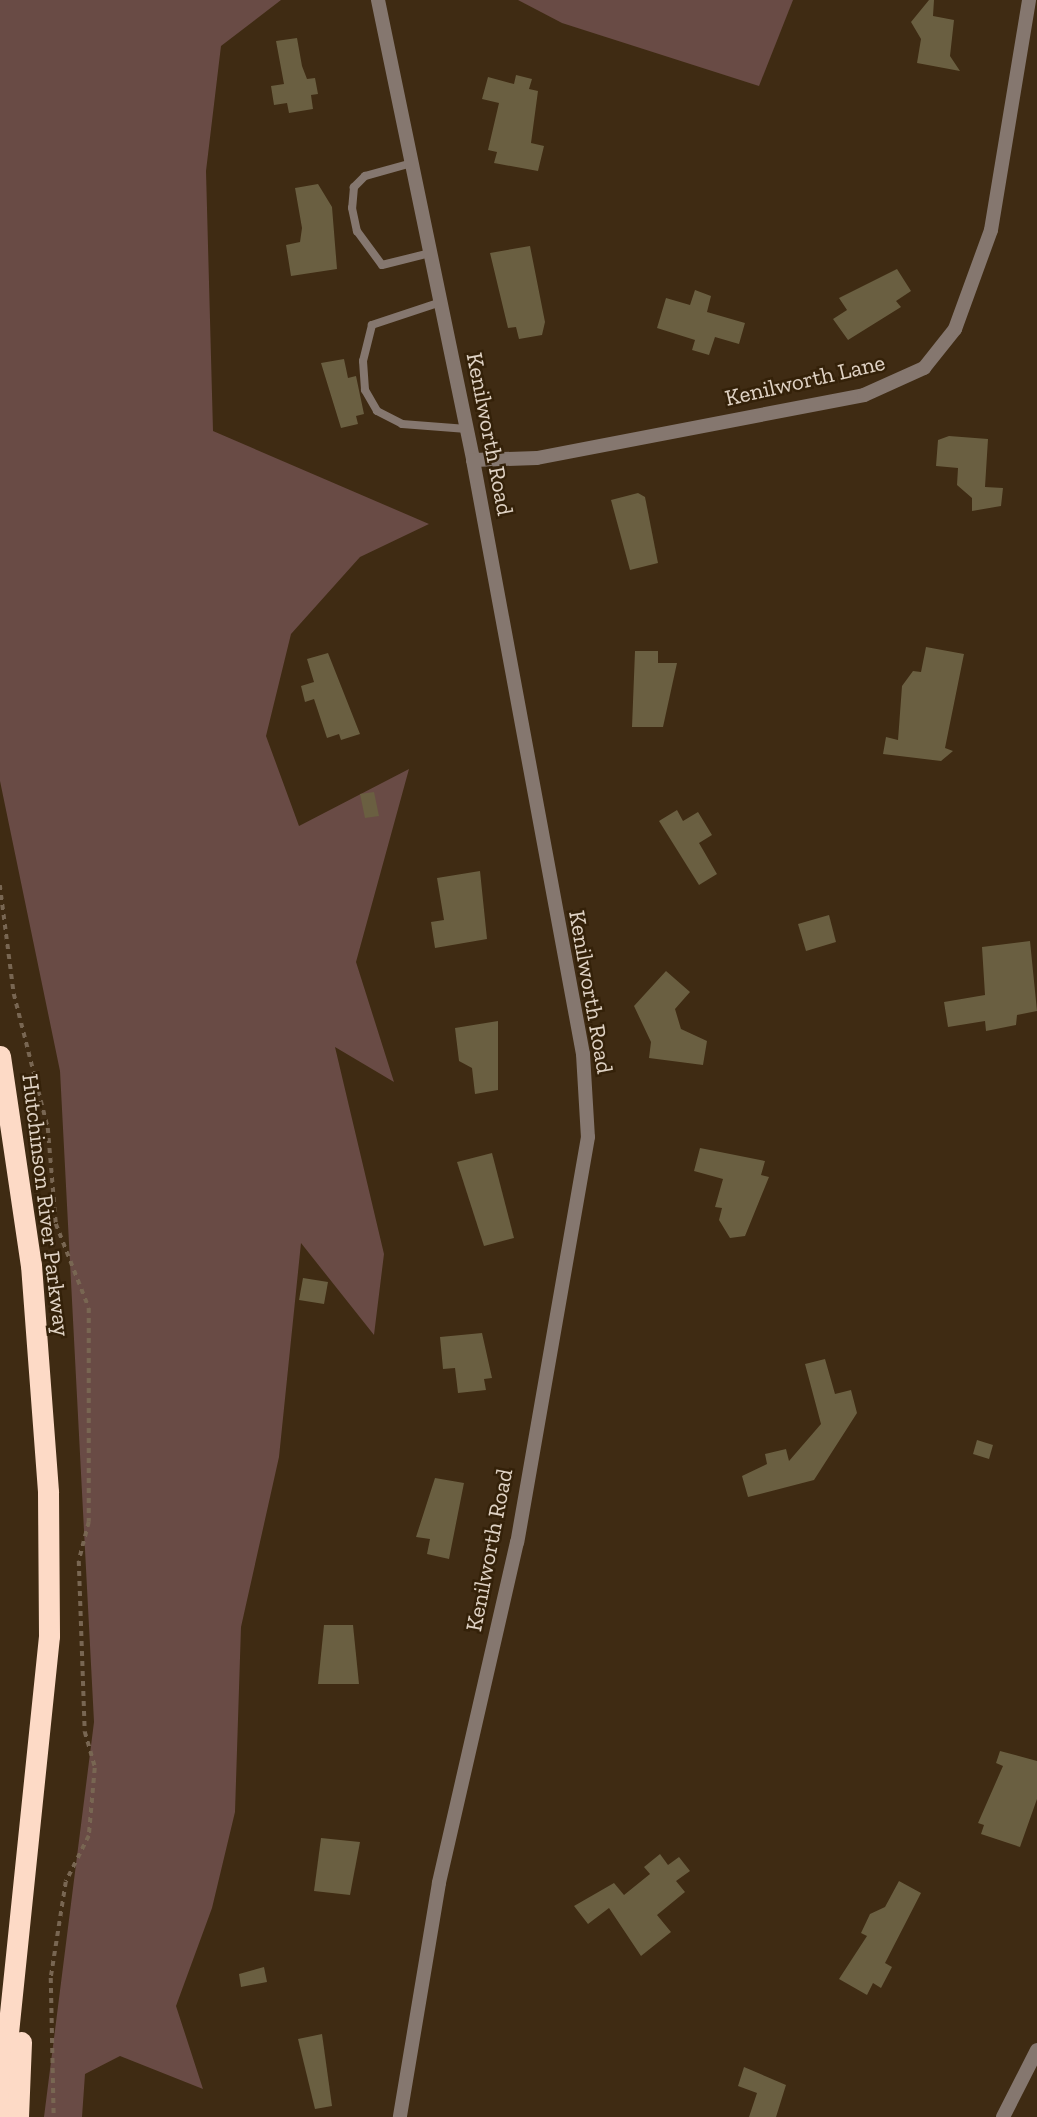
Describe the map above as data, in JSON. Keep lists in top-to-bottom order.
{
  "streets": {
    "highway": ["Hutchinson River Parkway"],
    "street": ["Kenilworth Lane", "Kenilworth Road"]
  },
  "crossings": [
    ["Kenilworth Lane", "Kenilworth Road"]
  ]
}
